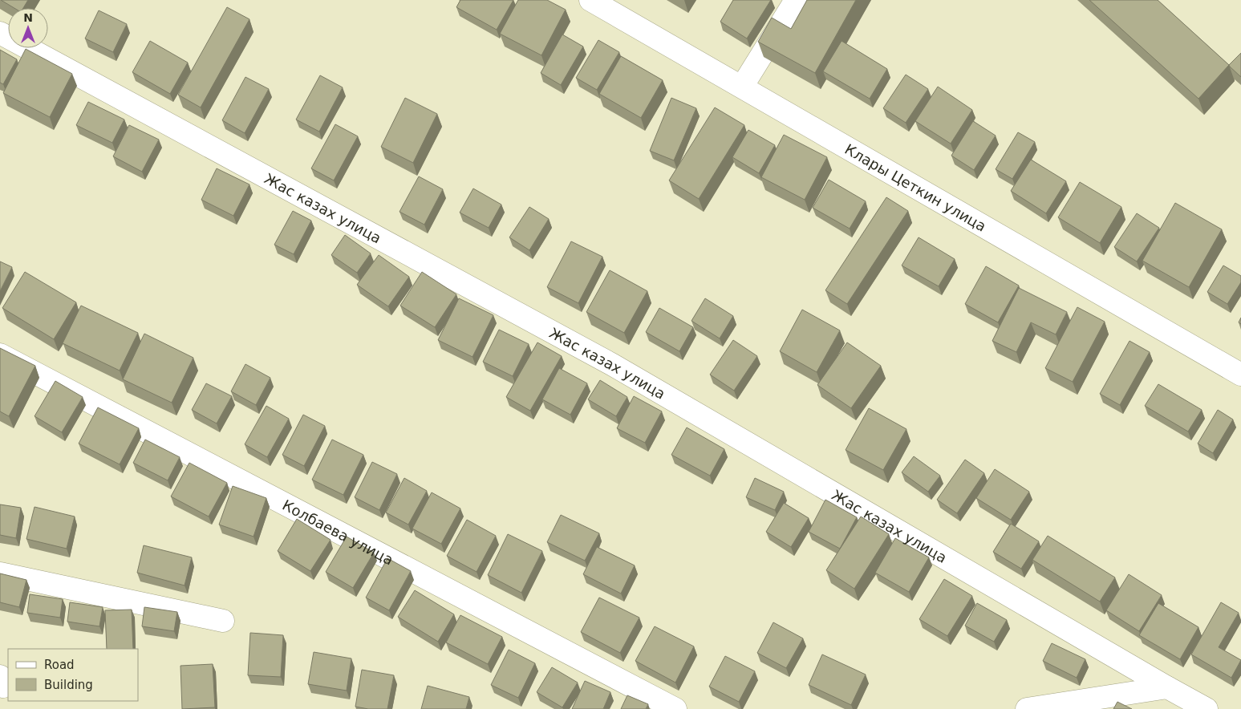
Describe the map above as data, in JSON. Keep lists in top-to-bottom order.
{
  "streets": {
    "street": ["Клары Цеткин улица", "Жас казах улица", "Колбаева улица"]
  },
  "legend": ["Road", "Building"],
  "north": "top"
}
